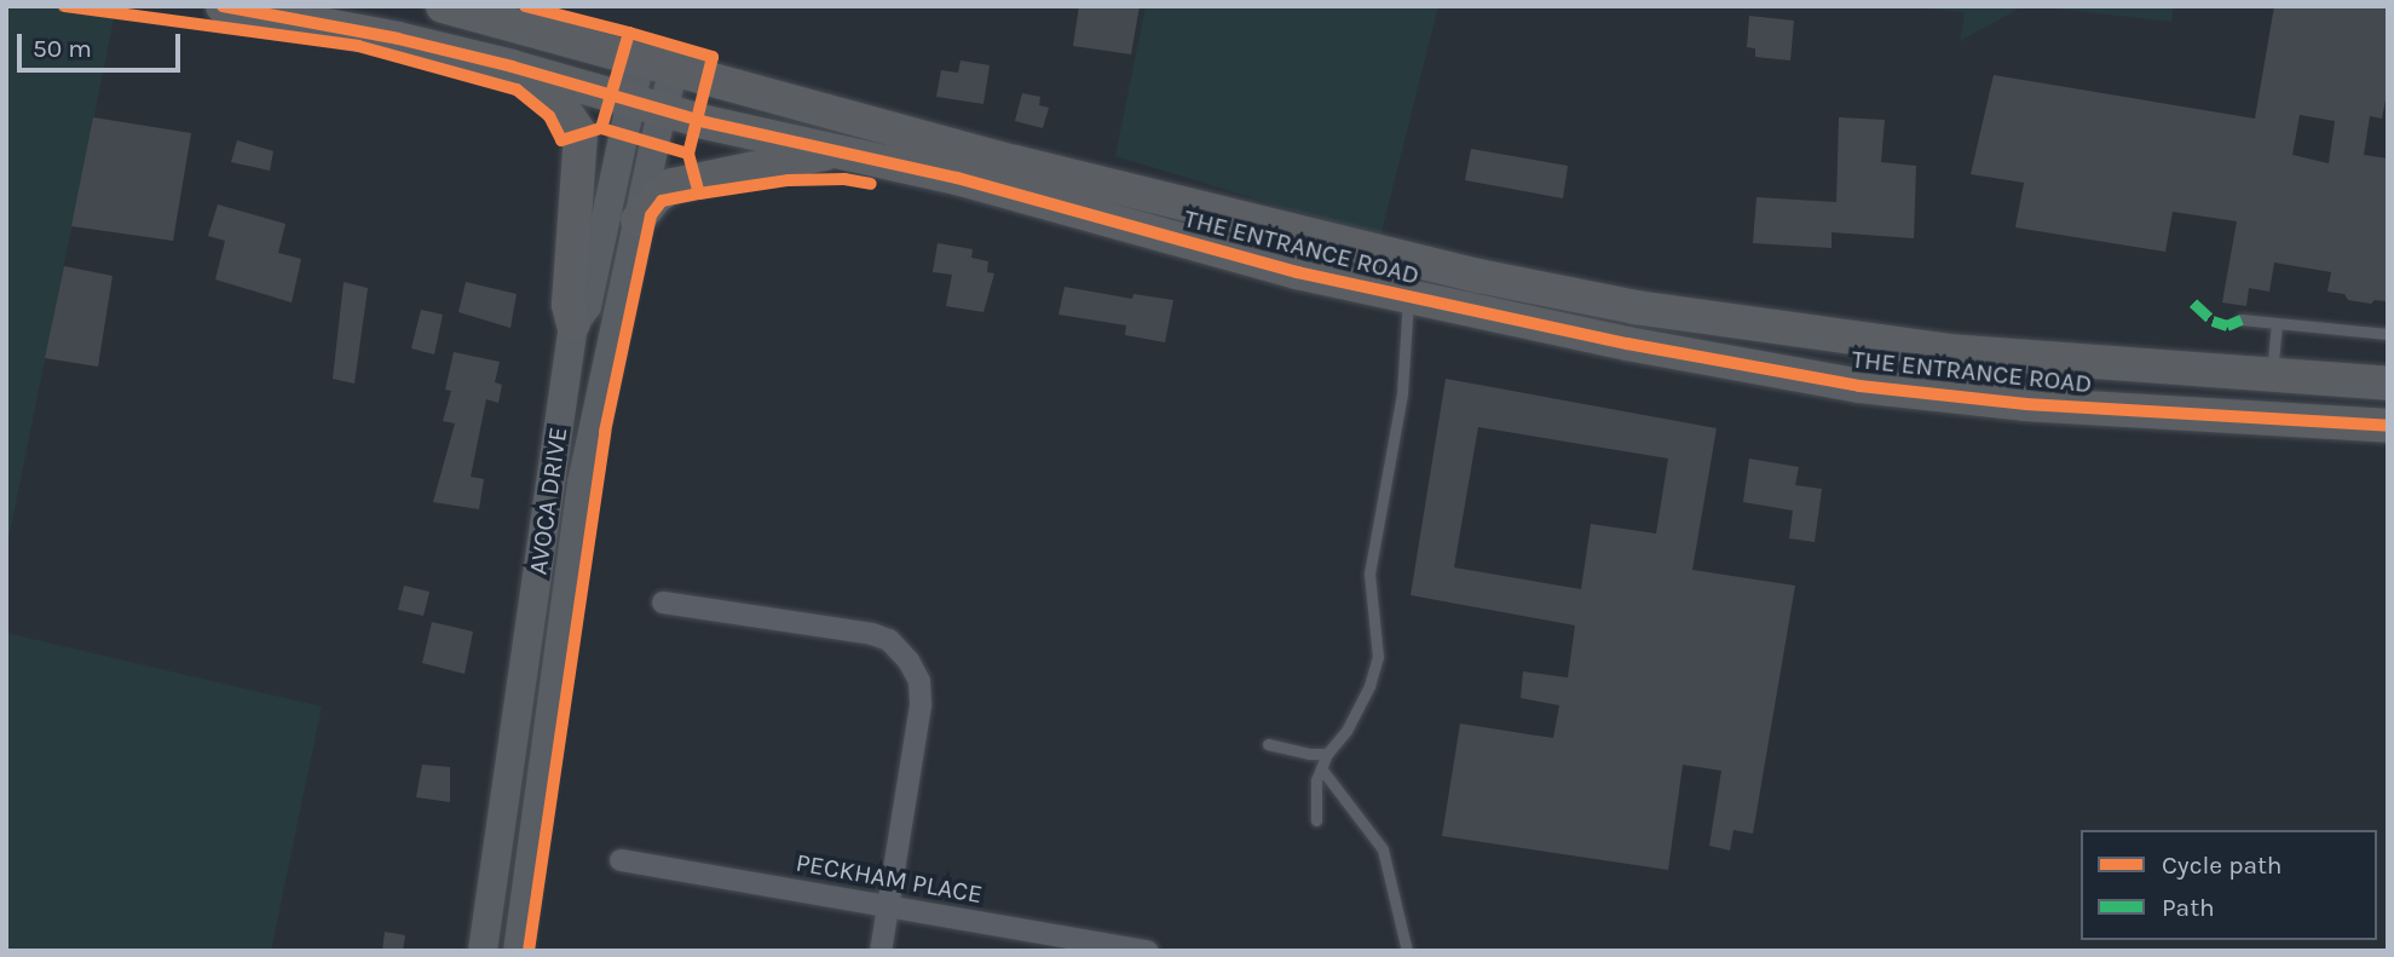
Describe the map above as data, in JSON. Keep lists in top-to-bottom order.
{
  "streets": {
    "highway": ["THE ENTRANCE ROAD"],
    "main road": ["AVOCA DRIVE"],
    "street": ["PECKHAM PLACE"]
  },
  "crossings": [
    ["THE ENTRANCE ROAD", "AVOCA DRIVE"]
  ],
  "legend": ["Cycle path", "Path"],
  "scale_bar": "50 m"
}
